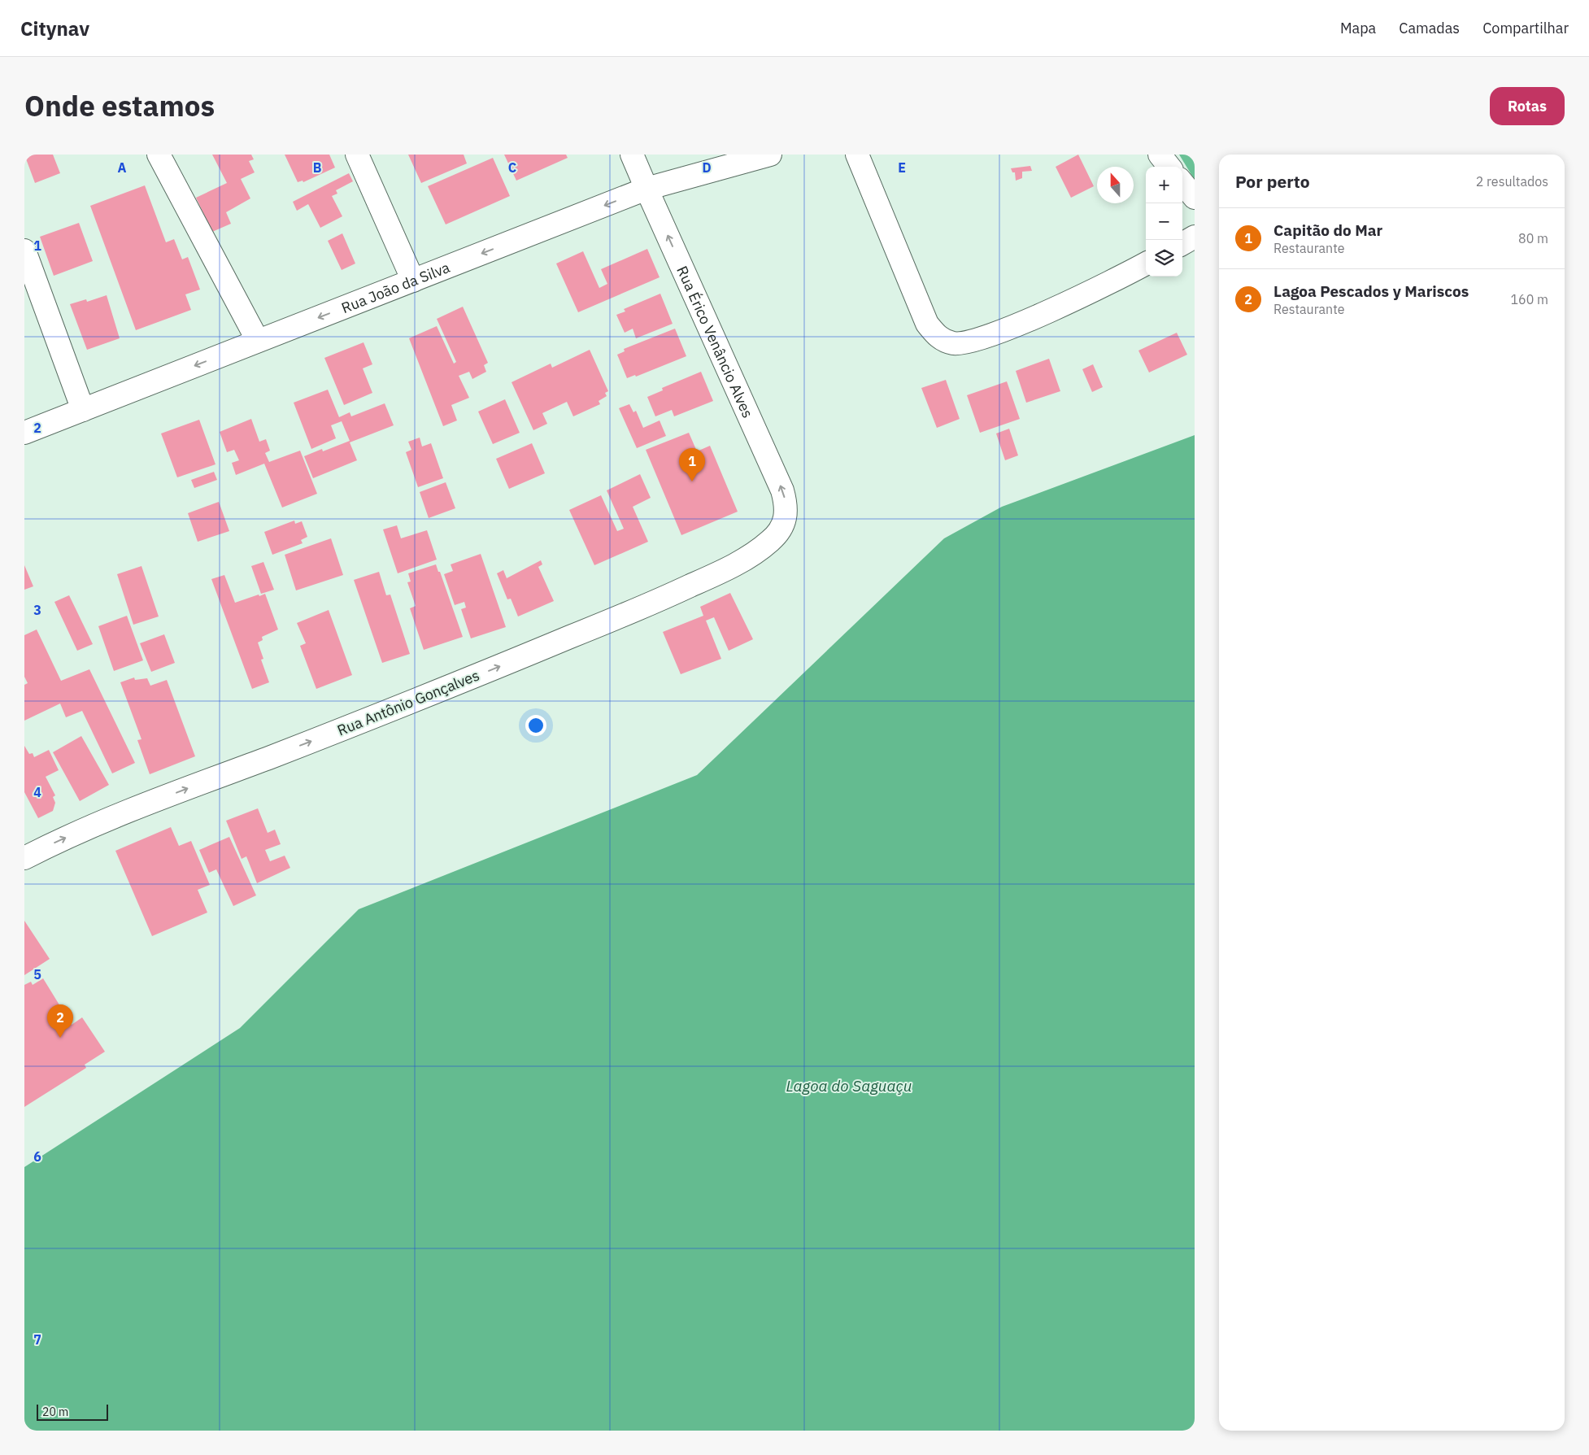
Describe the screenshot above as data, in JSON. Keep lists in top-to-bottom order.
{
  "streets": {
    "main road": ["Rua João da Silva", "Rua Érico Venâncio Alves", "Rua Antônio Gonçalves"]
  },
  "crossings": [
    ["Rua João da Silva", "Rua Érico Venâncio Alves"],
    ["Rua Érico Venâncio Alves", "Rua Antônio Gonçalves"]
  ],
  "one_way": ["Rua João da Silva", "Rua Érico Venâncio Alves", "Rua Antônio Gonçalves"],
  "water": ["Lagoa do Saguaçu"],
  "scale_bar": "20 m",
  "north": "top",
  "page": {
    "header": "Citynav",
    "nav": ["Mapa", "Camadas", "Compartilhar"],
    "title": "Onde estamos",
    "buttons": "Rotas",
    "heading": ["Por perto", "2 resultados"],
    "map_buttons": ["+", "−"],
    "list": [
      {
        "mark": "1",
        "name": "Capitão do Mar",
        "note": "Restaurante",
        "value": "80 m"
      },
      {
        "mark": "2",
        "name": "Lagoa Pescados y Mariscos",
        "note": "Restaurante",
        "value": "160 m"
      }
    ],
    "pins": ["1", "2"],
    "scale": "20 m"
  },
  "grid": {
    "columns": [
      "A",
      "B",
      "C",
      "D",
      "E"
    ],
    "rows": [
      "1",
      "2",
      "3",
      "4",
      "5",
      "6",
      "7"
    ]
  }
}
